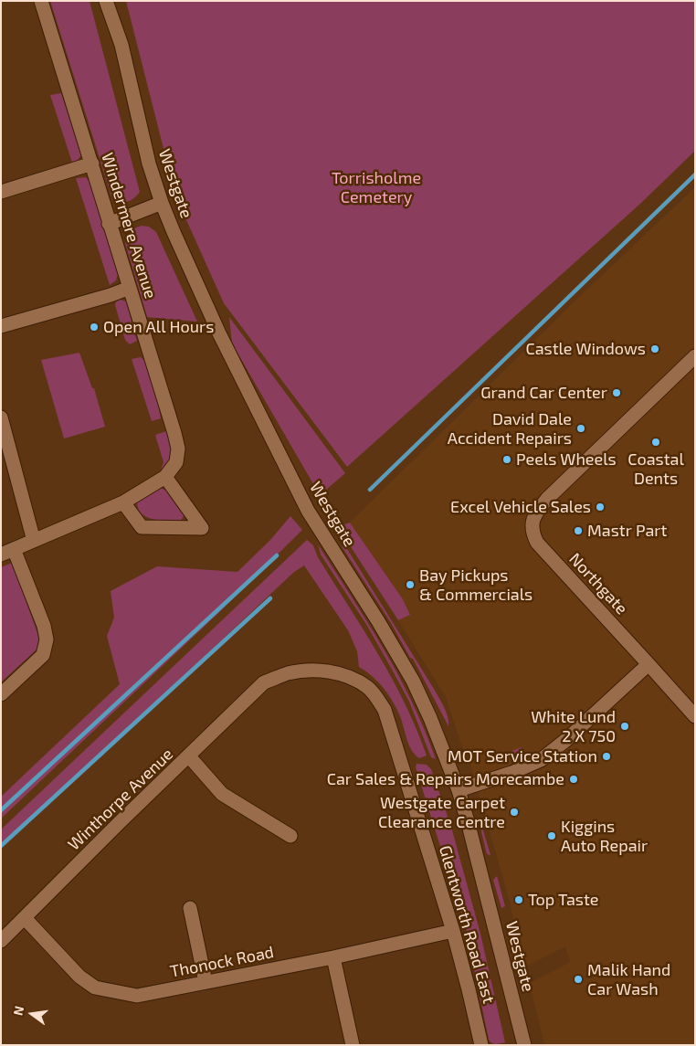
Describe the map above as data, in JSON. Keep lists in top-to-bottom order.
{
  "streets": {
    "street": [
      "Westgate",
      "Windermere Avenue",
      "Northgate",
      "Winthorpe Avenue",
      "Glentworth Road East",
      "Thonock Road"
    ]
  },
  "crossings": [
    ["Winthorpe Avenue", "Glentworth Road East"],
    ["Winthorpe Avenue", "Thonock Road"],
    ["Glentworth Road East", "Thonock Road"]
  ],
  "parks": ["Torrisholme Cemetery"],
  "places": [
    "Open All Hours",
    "Castle Windows",
    "Grand Car Center",
    "David Dale Accident Repairs",
    "Coastal Dents",
    "Peels Wheels",
    "Excel Vehicle Sales",
    "Mastr Part",
    "Bay Pickups & Commercials",
    "White Lund 2 X 750",
    "MOT Service Station",
    "Car Sales & Repairs Morecambe",
    "Westgate Carpet Clearance Centre",
    "Kiggins Auto Repair",
    "Top Taste",
    "Malik Hand Car Wash"
  ],
  "north": "left"
}
